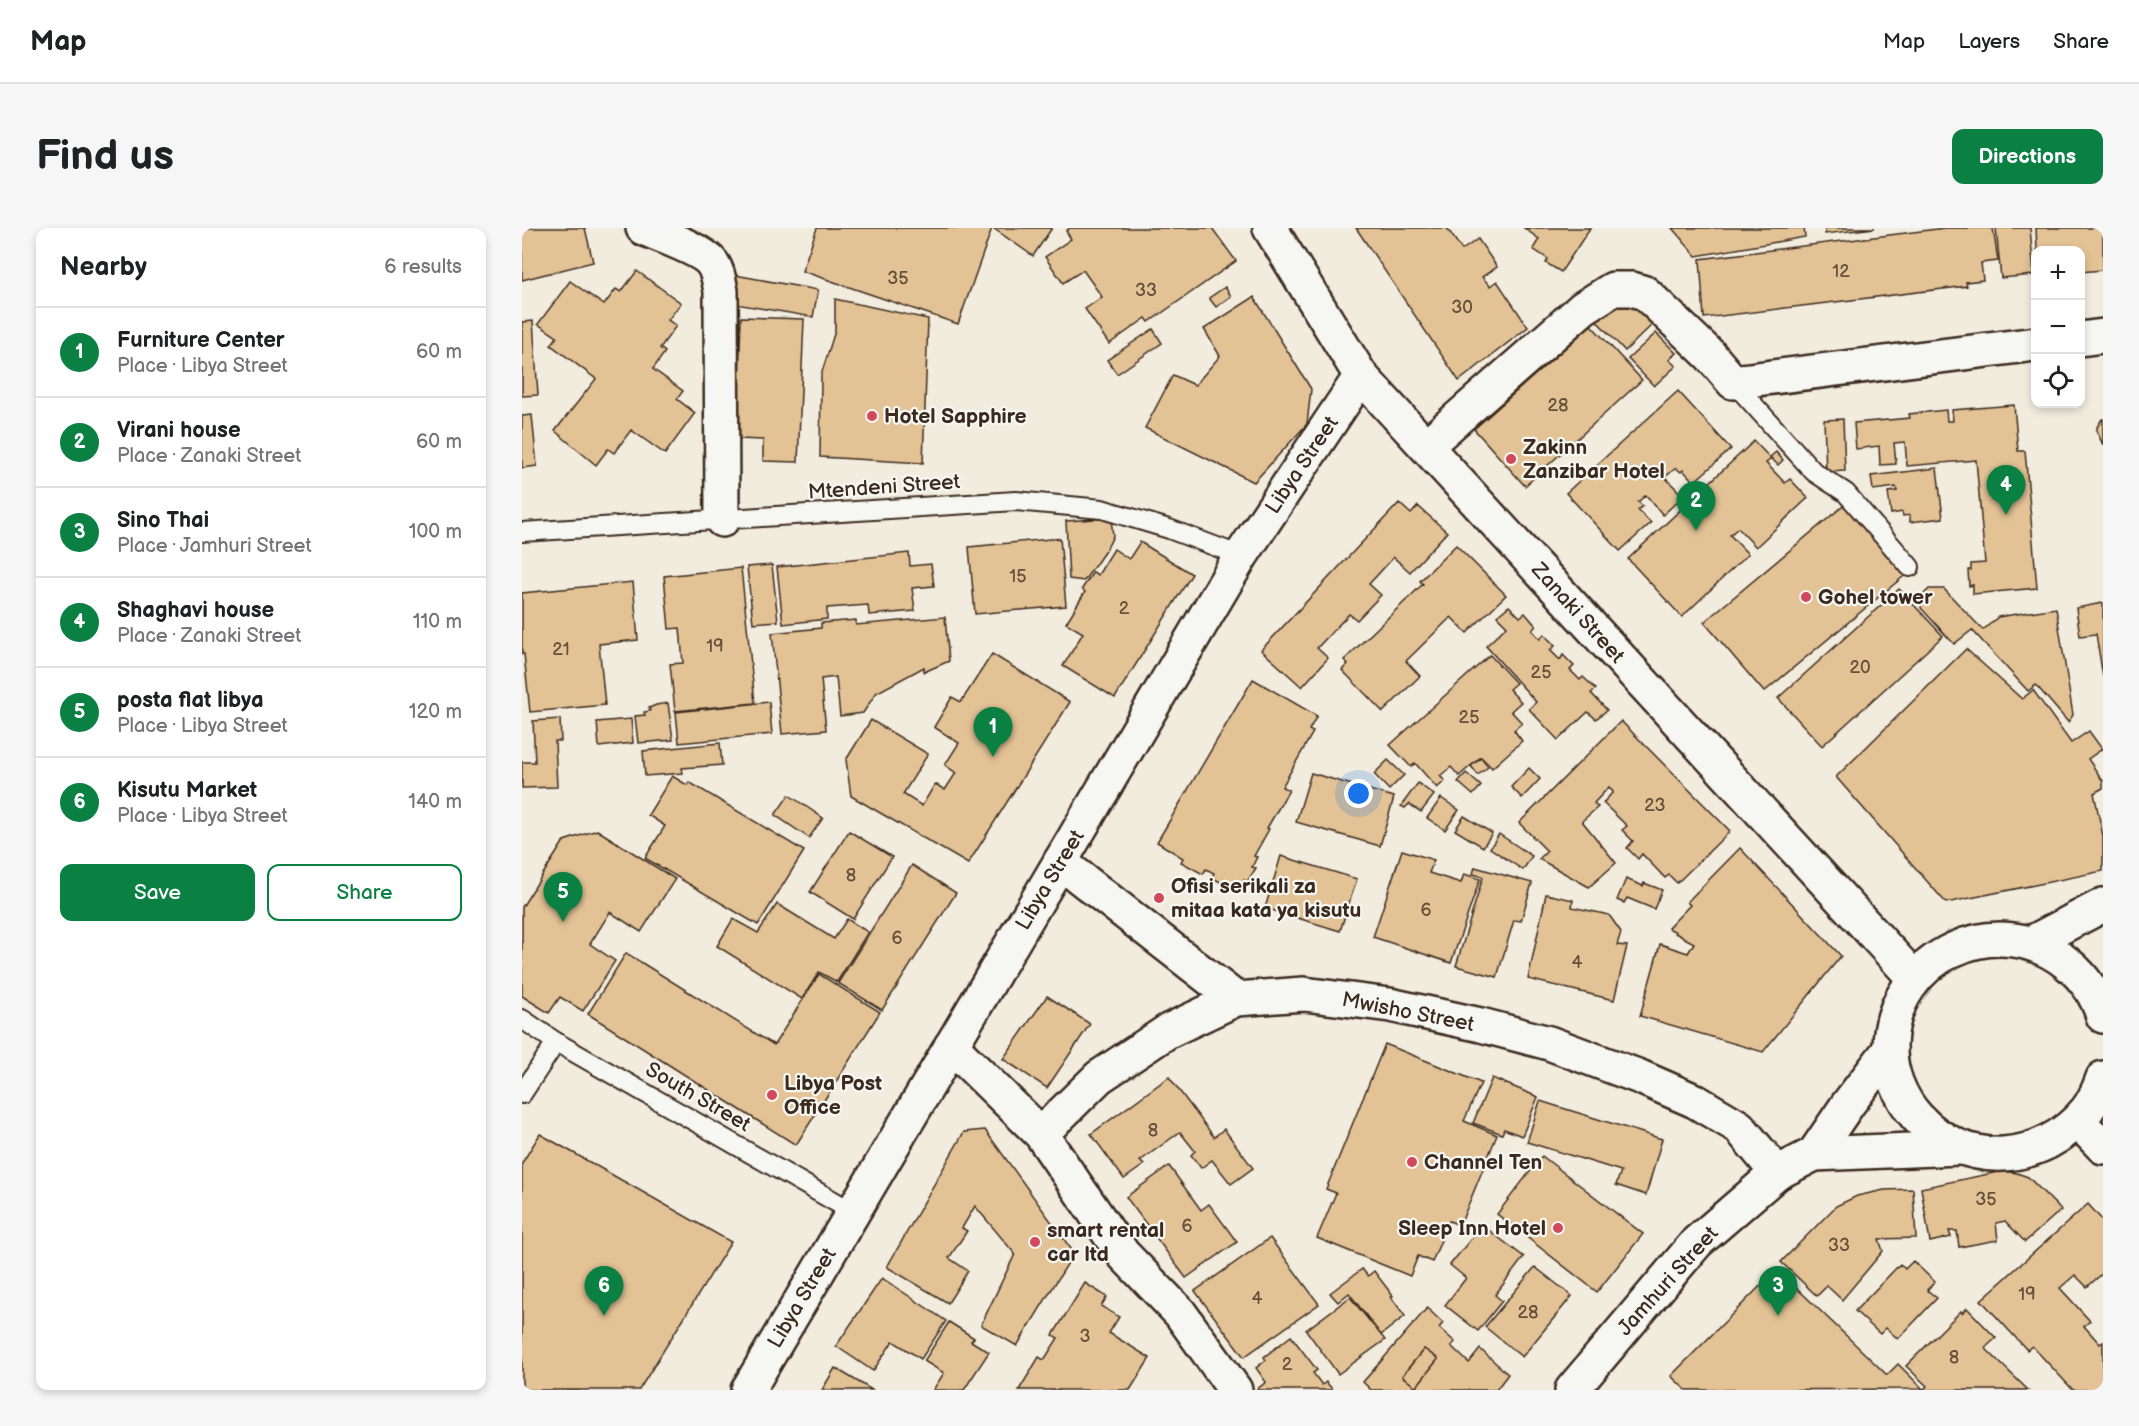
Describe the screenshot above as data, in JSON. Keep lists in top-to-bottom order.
{
  "streets": {
    "street": [
      "Libya Street",
      "Zanaki Street",
      "Mwisho Street",
      "Jamhuri Street"
    ],
    "lane": ["Mtendeni Street", "South Street"]
  },
  "crossings": [
    ["Libya Street", "Mtendeni Street"],
    ["Libya Street", "Zanaki Street"],
    ["Libya Street", "South Street"],
    ["Mwisho Street", "Jamhuri Street"]
  ],
  "places": [
    "Hotel Sapphire",
    "Zakinn Zanzibar Hotel",
    "Gohel tower",
    "Ofisi serikali za mitaa kata ya kisutu",
    "Libya Post Office",
    "Channel Ten",
    "Sleep Inn Hotel",
    "smart rental car ltd"
  ],
  "house_numbers": [
    "12",
    "35",
    "33",
    "30",
    "28",
    "15",
    "2",
    "19",
    "21",
    "20",
    "25",
    "25",
    "23",
    "8",
    "6",
    "6",
    "4",
    "8",
    "35",
    "6",
    "33",
    "19",
    "4",
    "28",
    "3",
    "8",
    "2"
  ],
  "page": {
    "header": "Map",
    "nav": ["Map", "Layers", "Share"],
    "buttons": [
      "Directions",
      ["Save", "Share"]
    ],
    "title": "Find us",
    "heading": ["Nearby", "6 results"],
    "map_buttons": ["+", "−"],
    "list": [
      {
        "mark": "1",
        "name": "Furniture Center",
        "note": "Place · Libya Street",
        "value": "60 m"
      },
      {
        "mark": "2",
        "name": "Virani house",
        "note": "Place · Zanaki Street",
        "value": "60 m"
      },
      {
        "mark": "3",
        "name": "Sino Thai",
        "note": "Place · Jamhuri Street",
        "value": "100 m"
      },
      {
        "mark": "4",
        "name": "Shaghavi house",
        "note": "Place · Zanaki Street",
        "value": "110 m"
      },
      {
        "mark": "5",
        "name": "posta flat libya",
        "note": "Place · Libya Street",
        "value": "120 m"
      },
      {
        "mark": "6",
        "name": "Kisutu Market",
        "note": "Place · Libya Street",
        "value": "140 m"
      }
    ],
    "pins": [
      "4",
      "2",
      "1",
      "5",
      "3",
      "6"
    ]
  }
}
